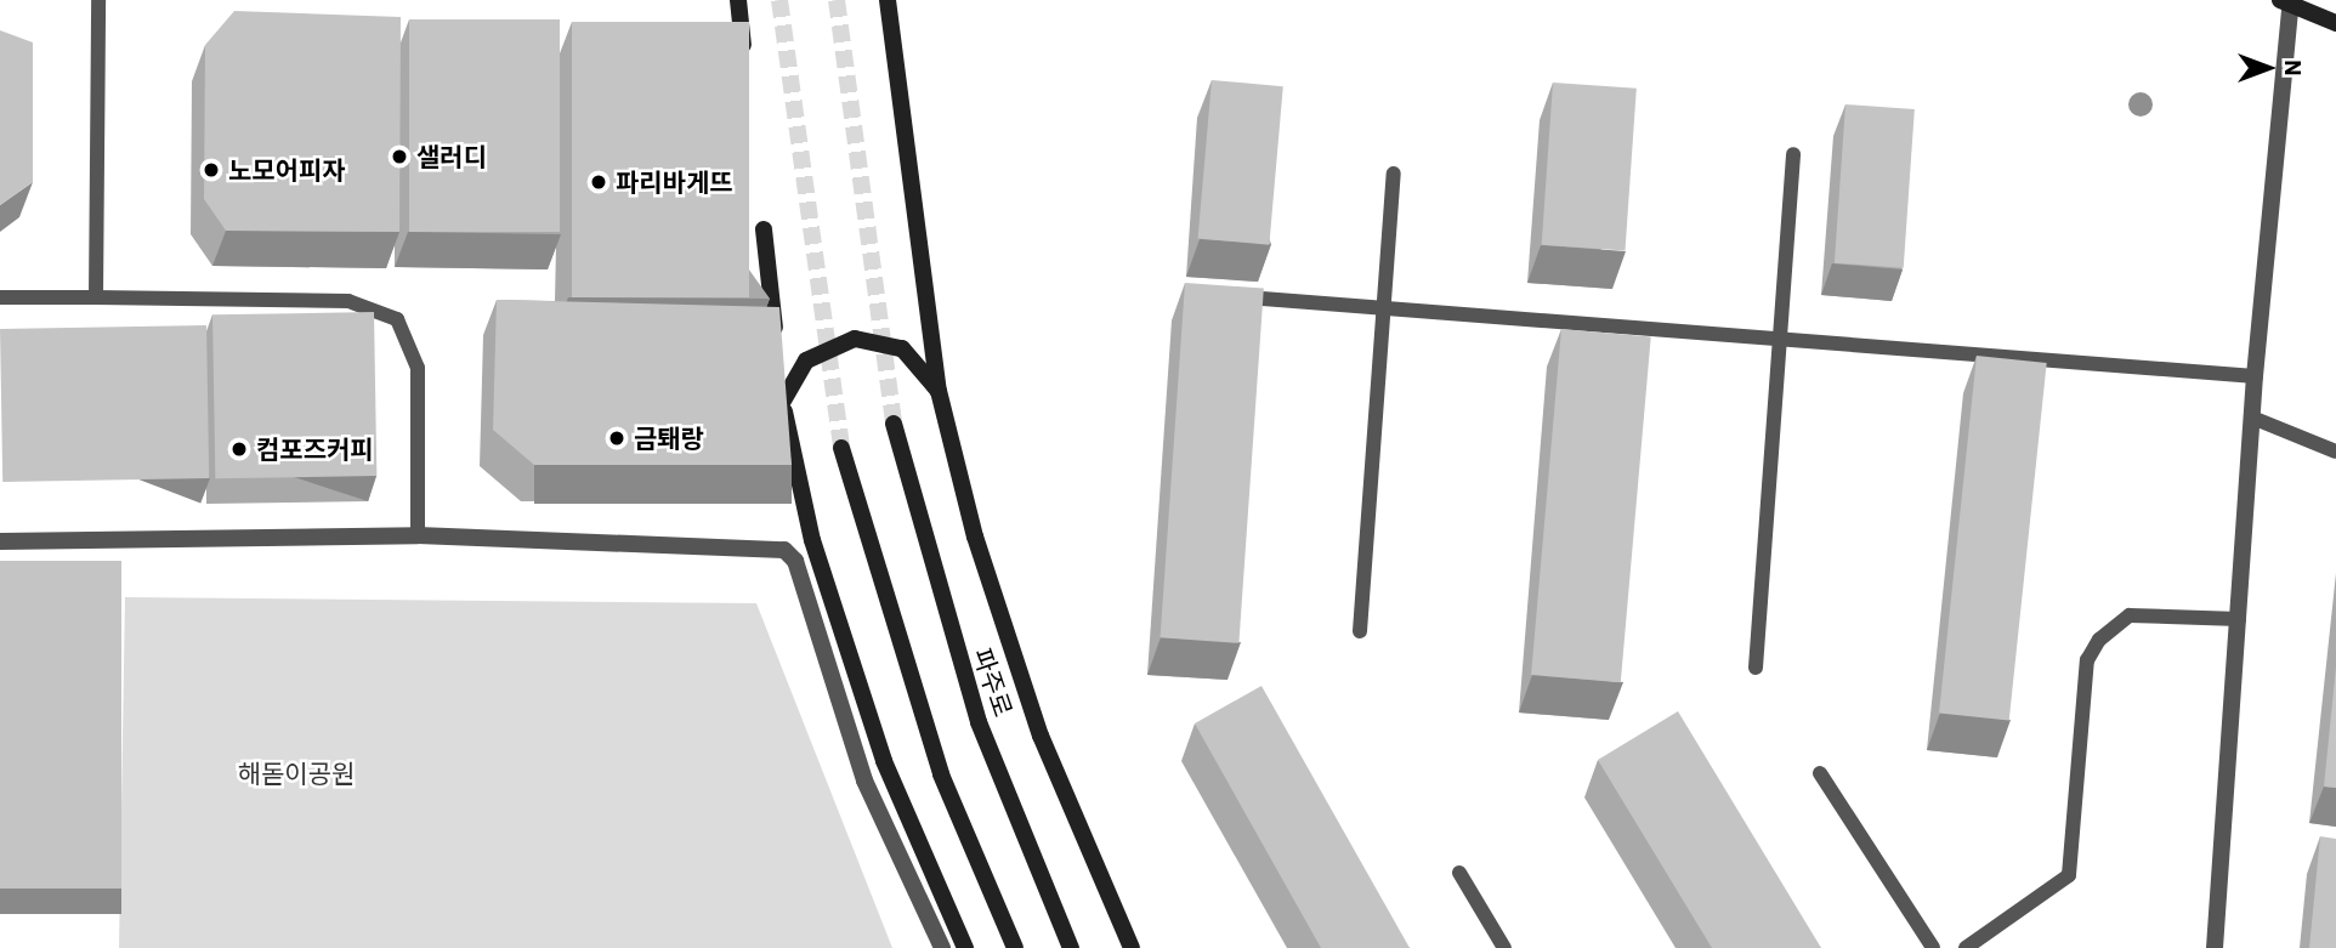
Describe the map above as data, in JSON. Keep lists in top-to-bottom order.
{
  "streets": {
    "main road": ["파주로"]
  },
  "parks": ["해돋이공원"],
  "places": [
    "샐러디",
    "노모어피자",
    "파리바게뜨",
    "금퇘랑",
    "컴포즈커피"
  ],
  "north": "right"
}
